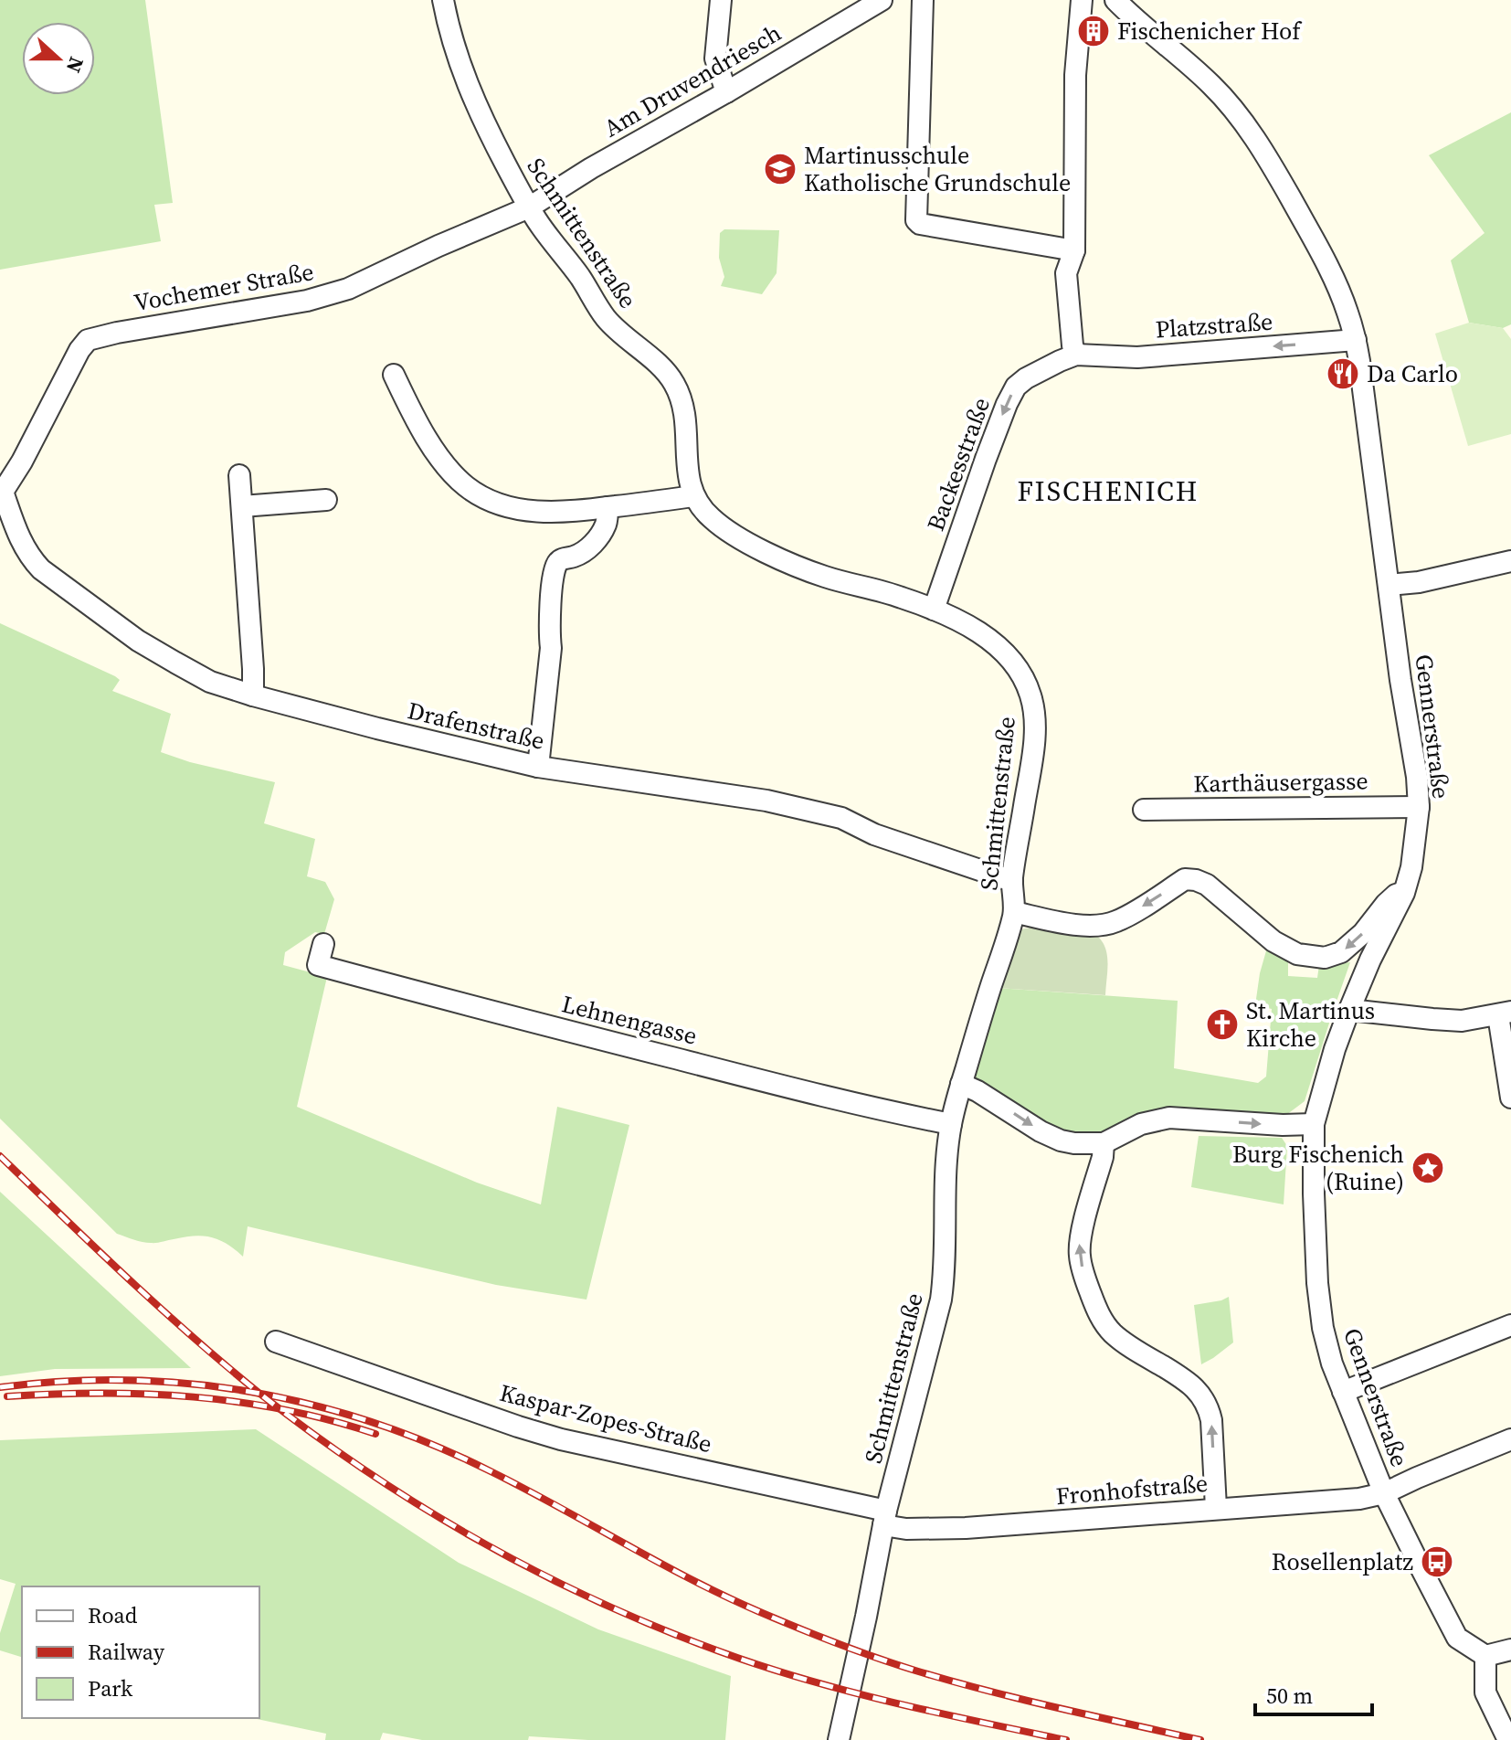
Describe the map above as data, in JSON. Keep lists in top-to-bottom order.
{
  "streets": {
    "street": [
      "Am Druvendriesch",
      "Schmittenstraße",
      "Vochemer Straße",
      "Platzstraße",
      "Backesstraße",
      "Drafenstraße",
      "Gennerstraße",
      "Karthäusergasse",
      "Lehnengasse",
      "Kaspar-Zopes-Straße",
      "Fronhofstraße"
    ]
  },
  "crossings": [
    ["Am Druvendriesch", "Schmittenstraße"],
    ["Am Druvendriesch", "Vochemer Straße"],
    ["Schmittenstraße", "Vochemer Straße"],
    ["Schmittenstraße", "Backesstraße"],
    ["Schmittenstraße", "Drafenstraße"],
    ["Schmittenstraße", "Lehnengasse"],
    ["Schmittenstraße", "Kaspar-Zopes-Straße"],
    ["Schmittenstraße", "Fronhofstraße"],
    ["Vochemer Straße", "Drafenstraße"],
    ["Platzstraße", "Backesstraße"],
    ["Platzstraße", "Gennerstraße"],
    ["Gennerstraße", "Karthäusergasse"],
    ["Gennerstraße", "Fronhofstraße"],
    ["Kaspar-Zopes-Straße", "Fronhofstraße"]
  ],
  "one_way": ["Platzstraße", "Backesstraße"],
  "districts": ["FISCHENICH"],
  "places": {
    "building": ["Fischenicher Hof"],
    "school or university": ["Martinusschule Katholische Grundschule"],
    "restaurant": ["Da Carlo"],
    "church": ["St. Martinus Kirche"],
    "place": ["Burg Fischenich (Ruine)"],
    "bus stop": ["Rosellenplatz"]
  },
  "legend": ["Road", "Railway", "Park"],
  "scale_bar": "50 m",
  "north": "right"
}
